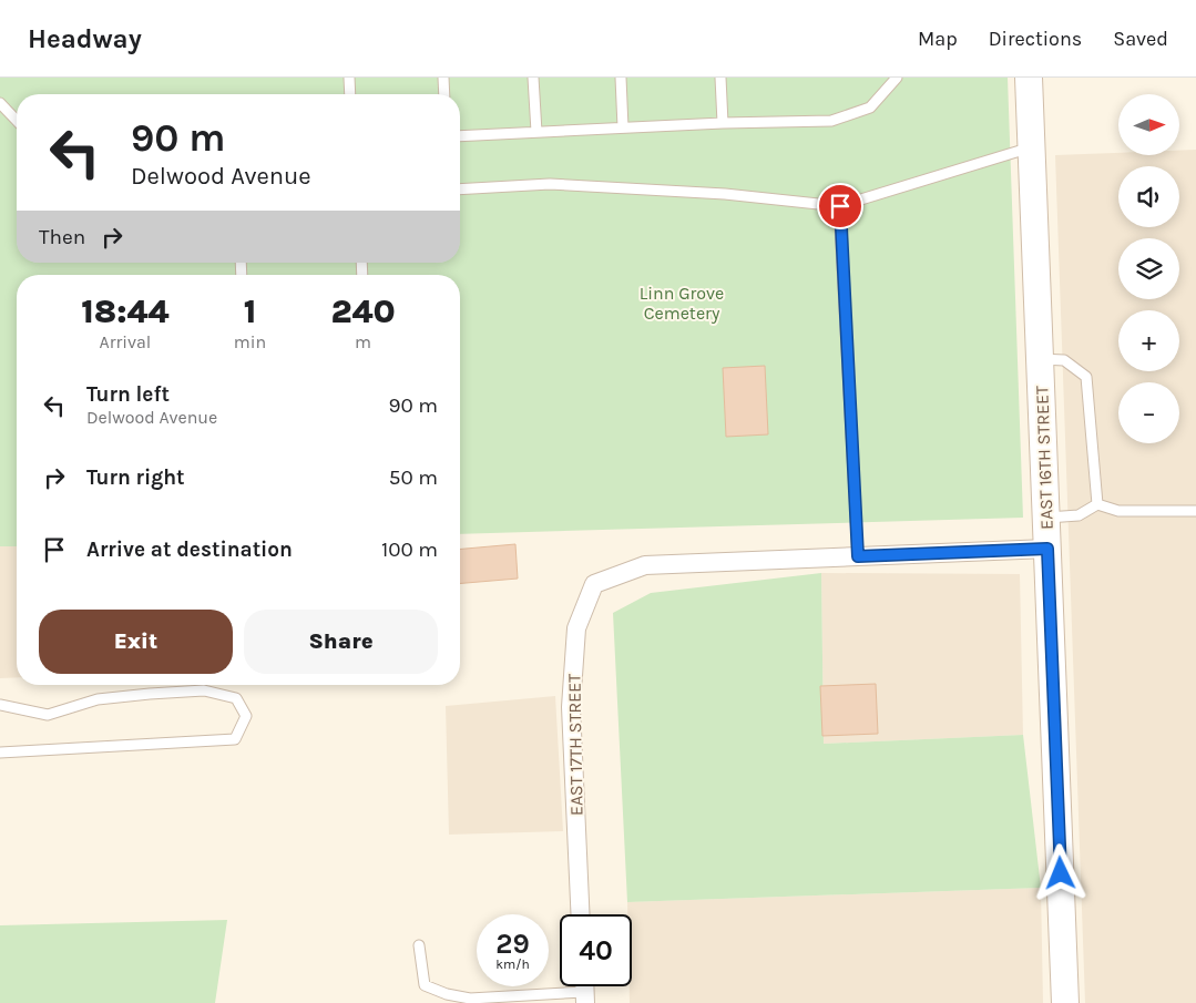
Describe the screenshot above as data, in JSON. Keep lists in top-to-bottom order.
{
  "streets": {
    "street": ["EAST 16TH STREET", "EAST 17TH STREET"]
  },
  "crossings": [
    ["EAST 16TH STREET", "EAST 17TH STREET"]
  ],
  "parks": ["Linn Grove Cemetery"],
  "north": "right",
  "page": {
    "header": "Headway",
    "nav": ["Map", "Directions", "Saved"],
    "map_buttons": ["+", "−"],
    "turn": ["90 m", "Delwood Avenue"],
    "then": "Then",
    "eta": [
      "18:44",
      "Arrival",
      "1",
      "min",
      "240",
      "m"
    ],
    "list": [
      {
        "name": "Turn left",
        "note": "Delwood Avenue",
        "value": "90 m"
      },
      {
        "name": "Turn right",
        "value": "50 m"
      },
      {
        "name": "Arrive at destination",
        "value": "100 m"
      }
    ],
    "buttons": ["Exit", "Share"],
    "speed": "29 km/h",
    "limit": "40"
  }
}
